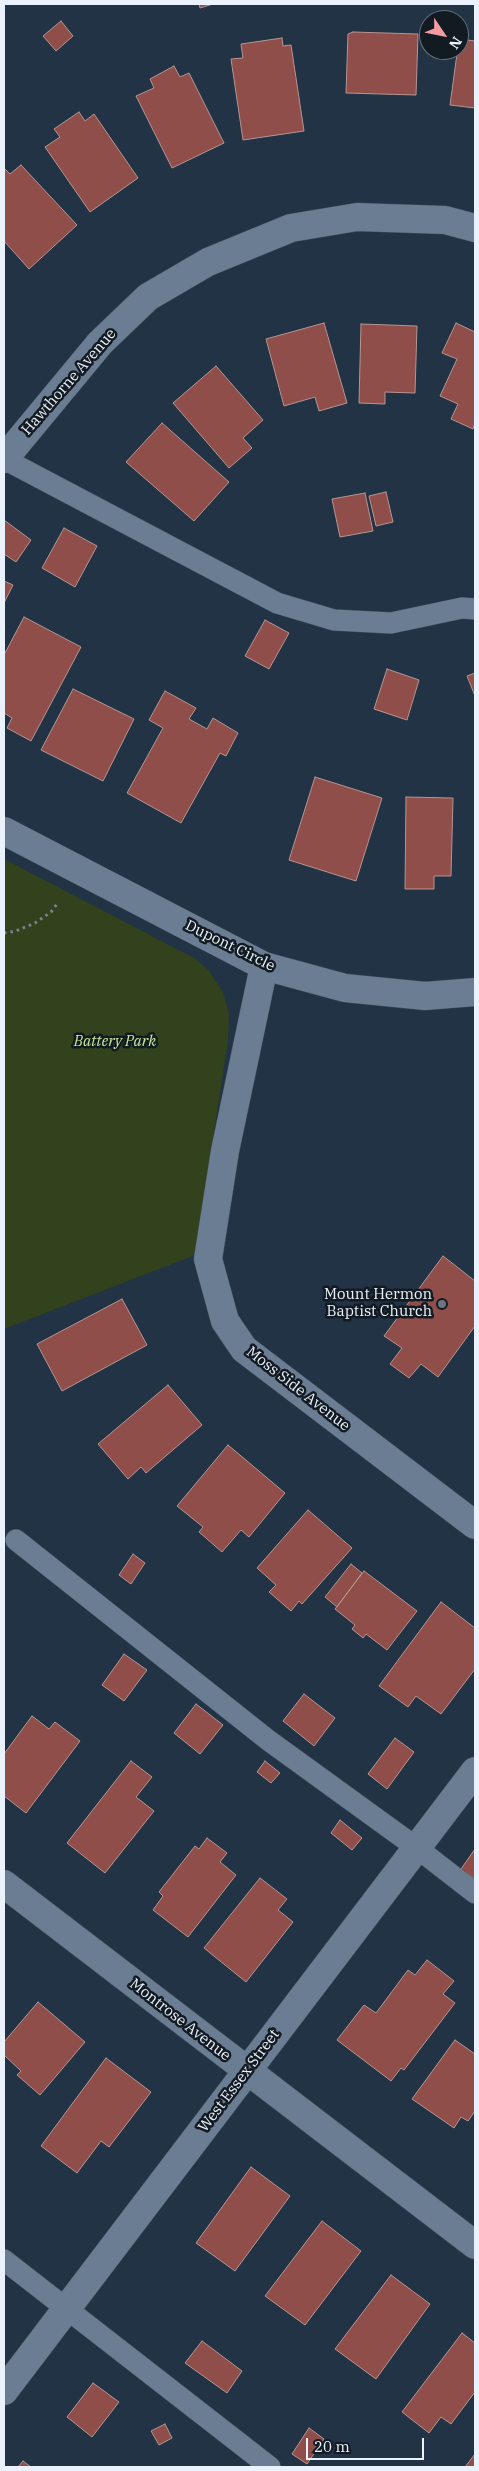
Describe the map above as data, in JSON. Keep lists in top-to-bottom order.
{
  "streets": {
    "street": [
      "Hawthorne Avenue",
      "Dupont Circle",
      "Moss Side Avenue",
      "Montrose Avenue",
      "West Essex Street"
    ]
  },
  "crossings": [
    ["Dupont Circle", "Moss Side Avenue"],
    ["Montrose Avenue", "West Essex Street"]
  ],
  "parks": ["Battery Park"],
  "places": ["Mount Hermon Baptist Church"],
  "scale_bar": "20 m",
  "north": "bottom right"
}
